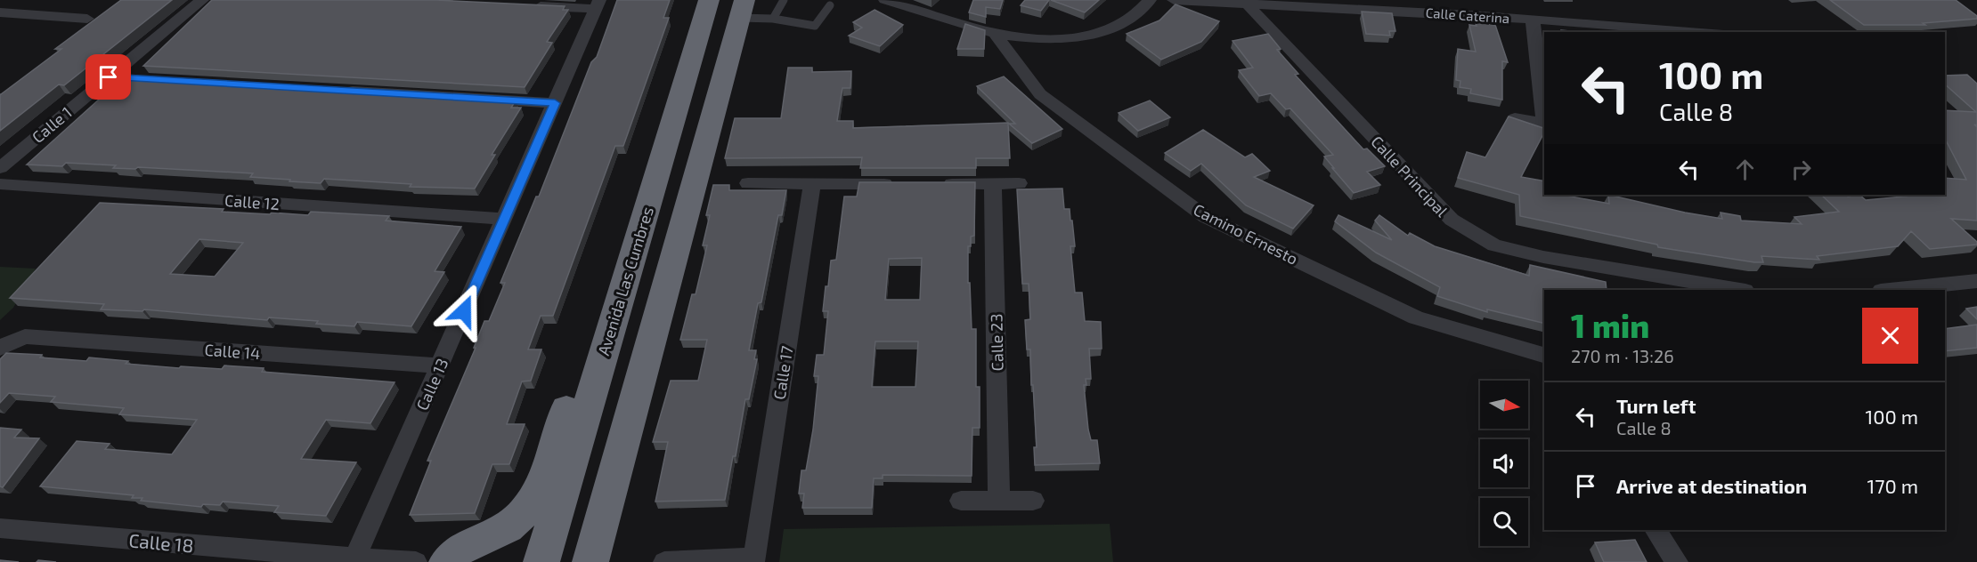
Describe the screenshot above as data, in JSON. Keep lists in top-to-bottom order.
{
  "streets": {
    "highway": ["Avenida Las Cumbres"],
    "street": [
      "Calle Caterina",
      "Calle 1",
      "Calle Principal",
      "Calle 12",
      "Camino Ernesto",
      "Calle 23",
      "Calle 14",
      "Calle 17",
      "Calle 13",
      "Calle 18"
    ]
  },
  "crossings": [
    ["Calle Caterina", "Calle Principal"],
    ["Calle 12", "Calle 13"],
    ["Calle 14", "Calle 13"],
    ["Calle 13", "Calle 18"]
  ],
  "north": "right",
  "page": {
    "turn": ["100 m", "Calle 8"],
    "heading": ["1 min", "270 m · 13:26"],
    "list": [
      {
        "name": "Turn left",
        "note": "Calle 8",
        "value": "100 m"
      },
      {
        "name": "Arrive at destination",
        "value": "170 m"
      }
    ]
  }
}
